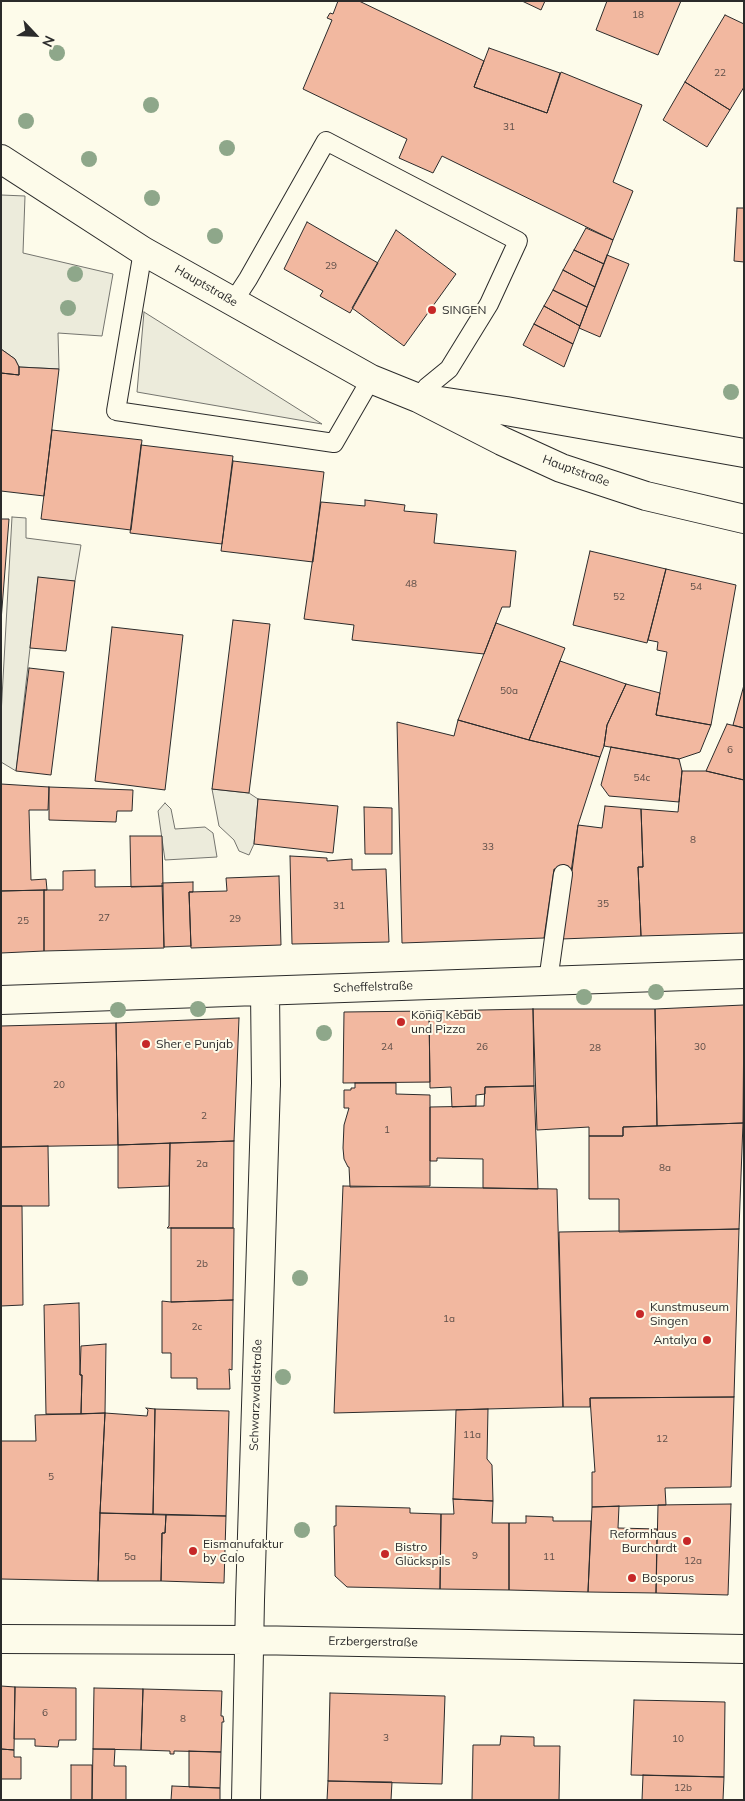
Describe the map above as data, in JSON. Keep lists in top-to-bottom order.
{
  "streets": {
    "street": [
      "Hauptstraße",
      "Scheffelstraße",
      "Schwarzwaldstraße",
      "Erzbergerstraße"
    ]
  },
  "crossings": [
    ["Scheffelstraße", "Schwarzwaldstraße"],
    ["Schwarzwaldstraße", "Erzbergerstraße"]
  ],
  "places": [
    "SINGEN",
    "König Kebab und Pizza",
    "Sher e Punjab",
    "Kunstmuseum Singen",
    "Antalya",
    "Reformhaus Burchardt",
    "Eismanufaktur by Calo",
    "Bistro Glückspils",
    "Bosporus"
  ],
  "house_numbers": [
    "18",
    "22",
    "31",
    "29",
    "48",
    "54",
    "52",
    "50a",
    "6",
    "54c",
    "8",
    "33",
    "35",
    "31",
    "27",
    "29",
    "25",
    "24",
    "26",
    "30",
    "28",
    "20",
    "2",
    "1",
    "2a",
    "8a",
    "2b",
    "1a",
    "2c",
    "11a",
    "12",
    "5",
    "9",
    "5a",
    "11",
    "12a",
    "6",
    "8",
    "3",
    "10",
    "12b"
  ],
  "north": "bottom right"
}
